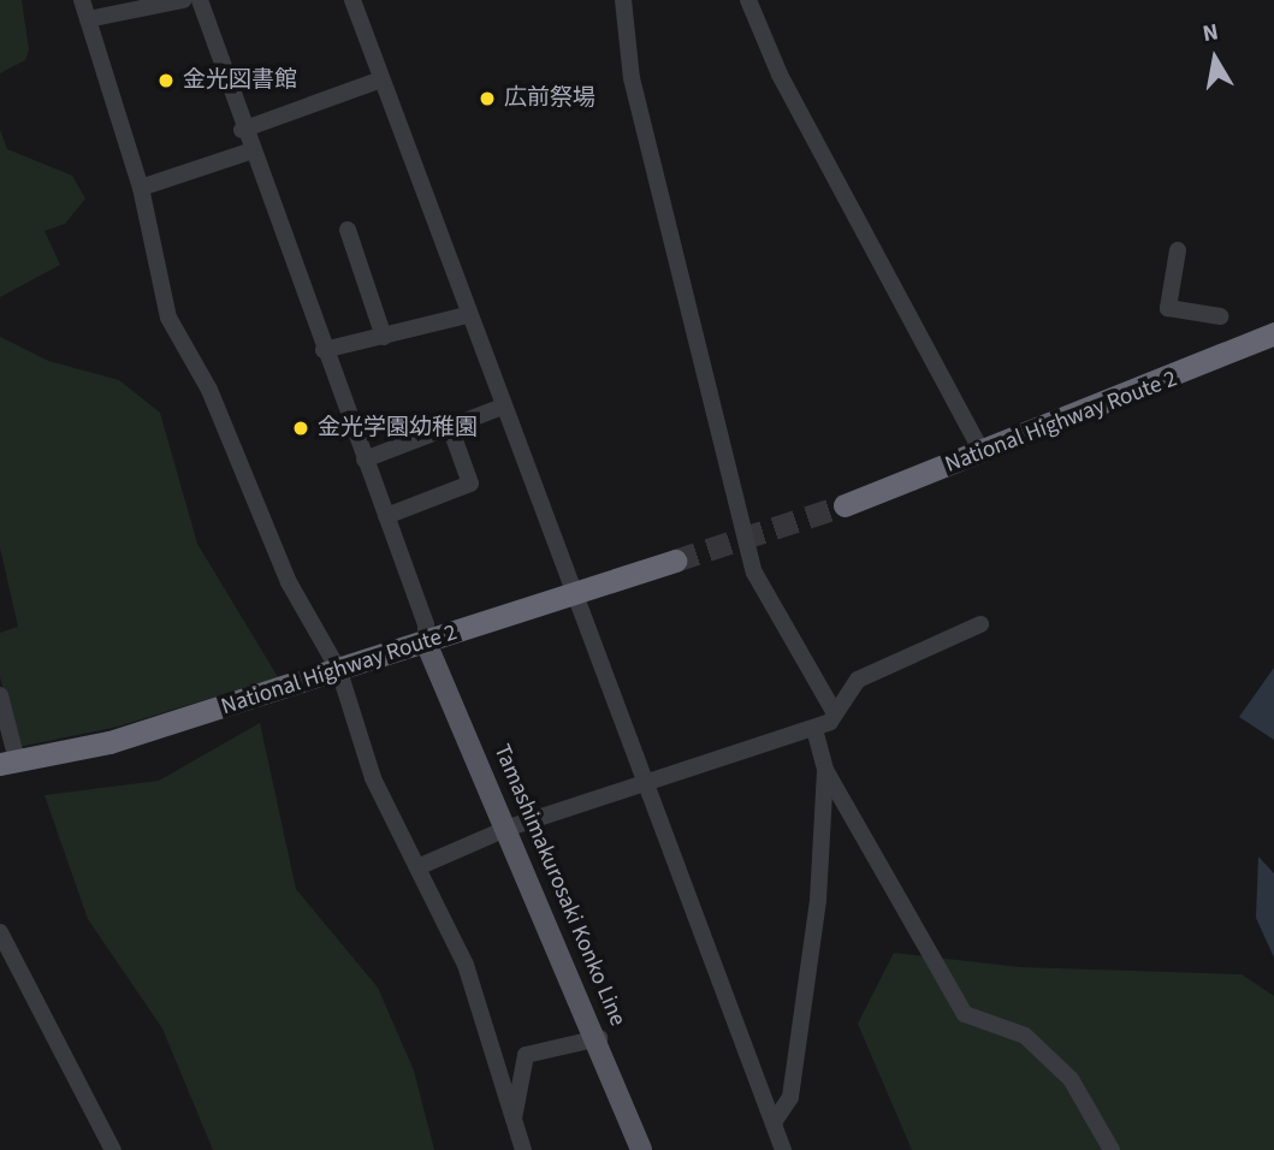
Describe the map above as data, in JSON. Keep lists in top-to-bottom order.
{
  "streets": {
    "highway": ["National Highway Route 2"],
    "main road": ["Tamashimakurosaki Konko Line"]
  },
  "crossings": [
    ["National Highway Route 2", "Tamashimakurosaki Konko Line"]
  ],
  "places": ["金光図書館", "広前祭場", "金光学園幼稚園"],
  "north": "top"
}
